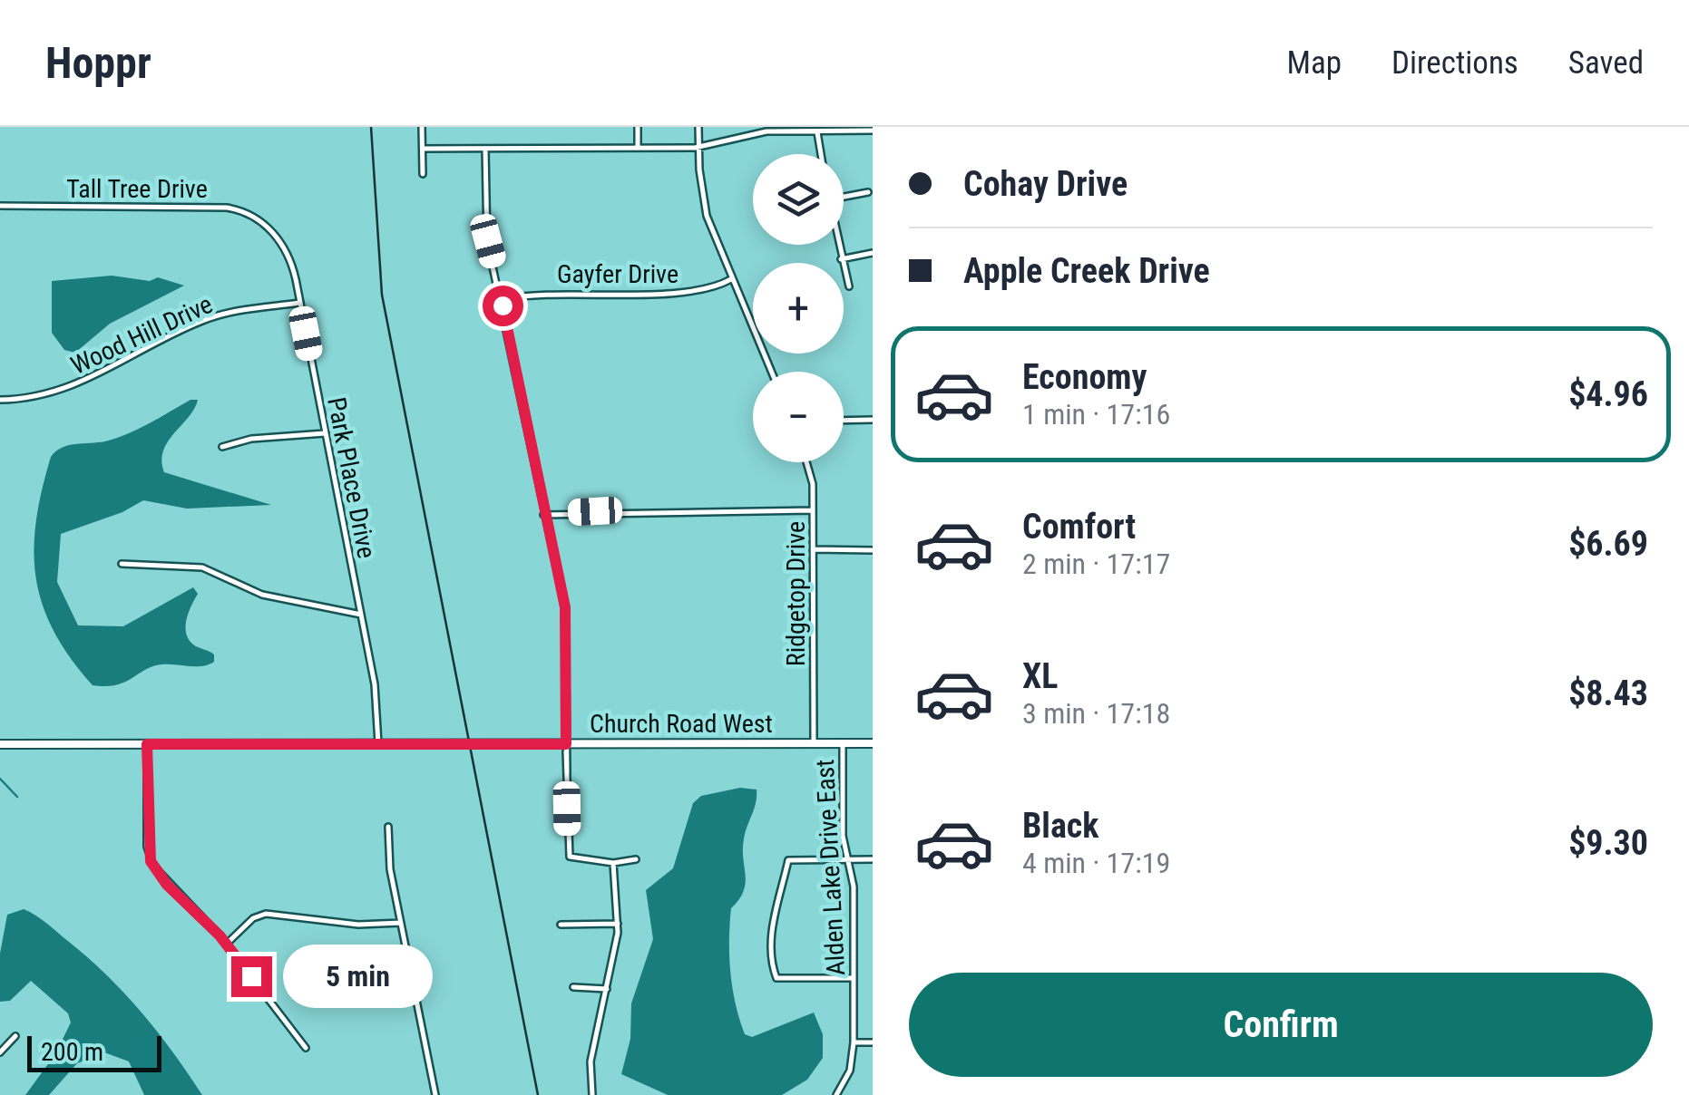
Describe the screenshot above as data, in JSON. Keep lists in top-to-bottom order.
{
  "streets": {
    "street": [
      "Tall Tree Drive",
      "Gayfer Drive",
      "Wood Hill Drive",
      "Park Place Drive",
      "Ridgetop Drive",
      "Church Road West",
      "Alden Lake Drive East"
    ]
  },
  "crossings": [
    ["Tall Tree Drive", "Park Place Drive"],
    ["Wood Hill Drive", "Park Place Drive"],
    ["Park Place Drive", "Church Road West"],
    ["Ridgetop Drive", "Church Road West"],
    ["Church Road West", "Alden Lake Drive East"]
  ],
  "scale_bar": "200 m",
  "page": {
    "header": "Hoppr",
    "nav": ["Map", "Directions", "Saved"],
    "banner": ["Cohay Drive", "Apple Creek Drive"],
    "map_buttons": ["+", "−"],
    "list": [
      {
        "name": "Economy",
        "note": "1 min · 17:16",
        "value": "$4.96"
      },
      {
        "name": "Comfort",
        "note": "2 min · 17:17",
        "value": "$6.69"
      },
      {
        "name": "XL",
        "note": "3 min · 17:18",
        "value": "$8.43"
      },
      {
        "name": "Black",
        "note": "4 min · 17:19",
        "value": "$9.30"
      }
    ],
    "bubble": "5 min",
    "buttons": "Confirm",
    "scale": "200 m"
  }
}
